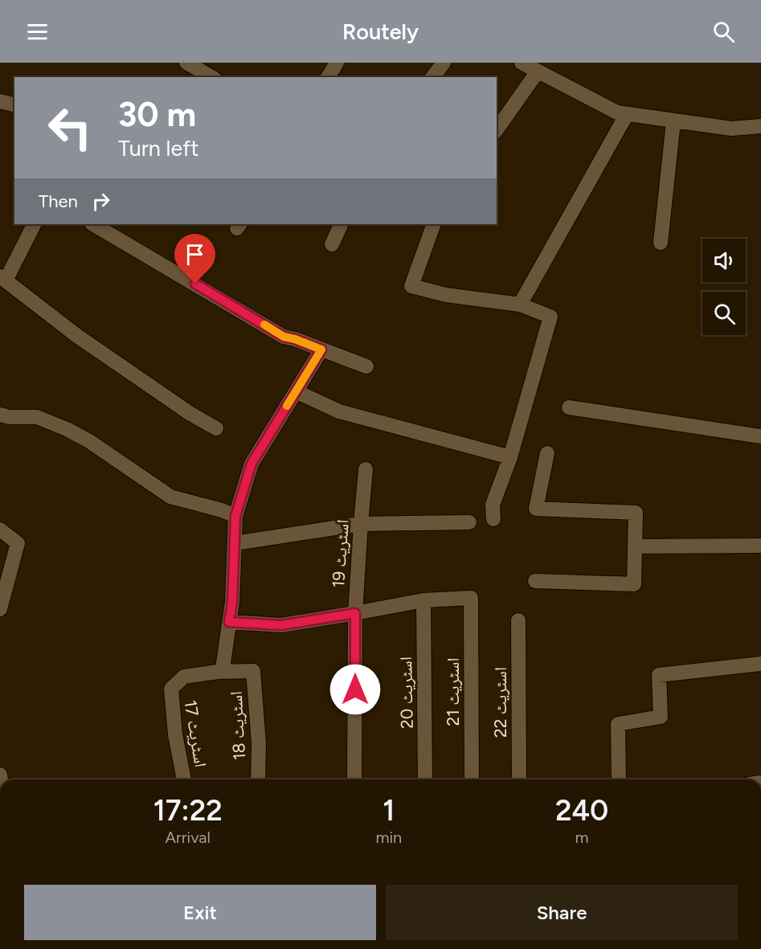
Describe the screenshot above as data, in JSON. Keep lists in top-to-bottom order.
{
  "streets": {
    "street": [
      "اسٹریٹ 19",
      "اسٹریٹ 21",
      "اسٹریٹ 20",
      "اسٹریٹ 22",
      "اسٹریٹ 18",
      "اسٹریٹ 17"
    ]
  },
  "crossings": [
    ["اسٹریٹ 21", "اسٹریٹ 20"],
    ["اسٹریٹ 18", "اسٹریٹ 17"]
  ],
  "page": {
    "header": "Routely",
    "turn": ["30 m", "Turn left"],
    "then": "Then",
    "eta": [
      "17:22",
      "Arrival",
      "1",
      "min",
      "240",
      "m"
    ],
    "buttons": ["Exit", "Share"]
  }
}
